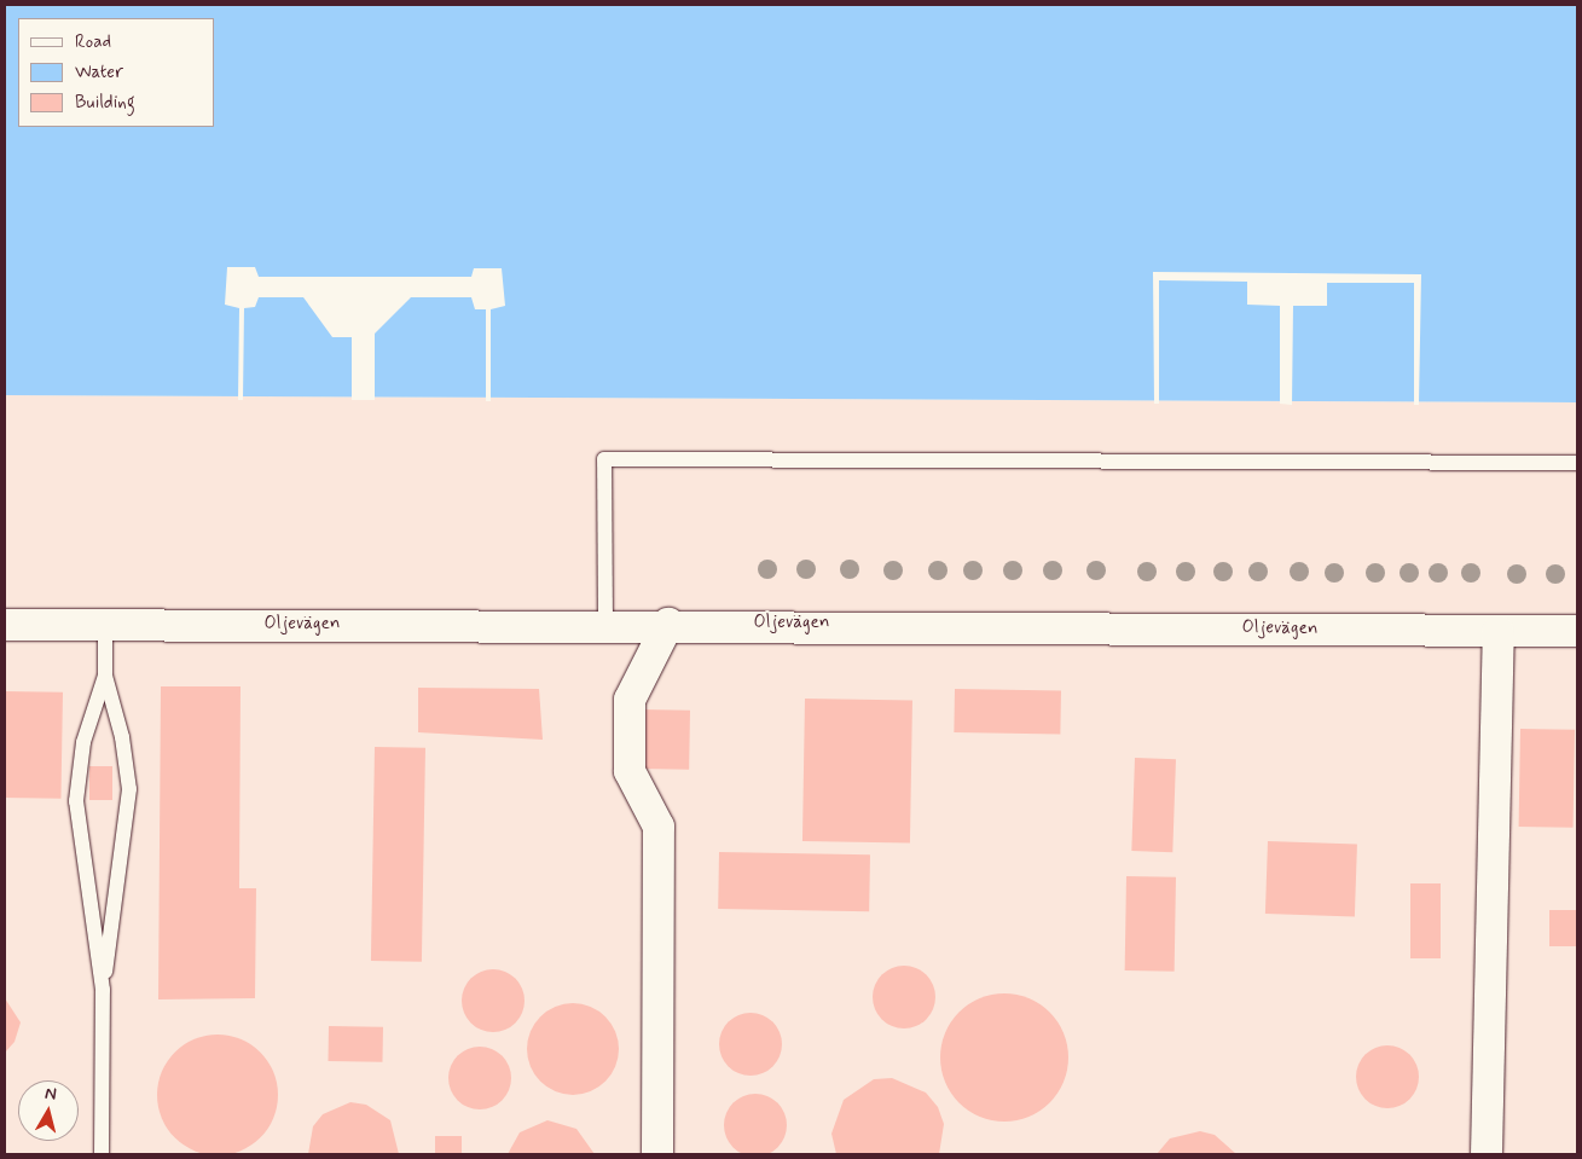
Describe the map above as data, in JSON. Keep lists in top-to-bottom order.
{
  "streets": {
    "street": ["Oljevägen"]
  },
  "legend": ["Road", "Water", "Building"],
  "north": "top"
}
